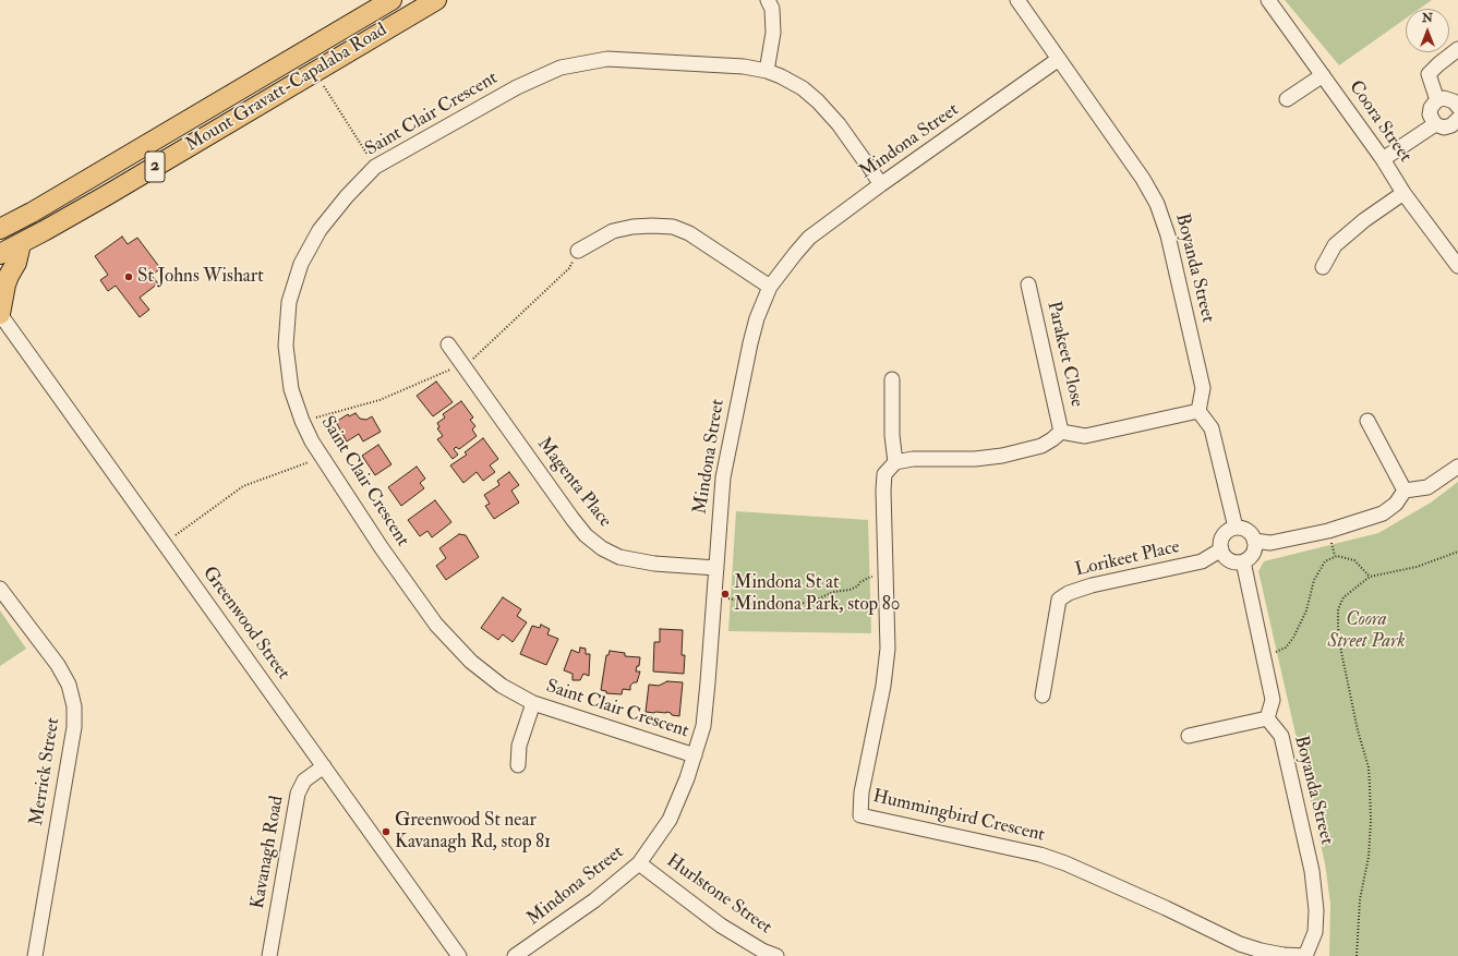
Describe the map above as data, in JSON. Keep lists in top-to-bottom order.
{
  "streets": {
    "highway": ["Mount Gravatt-Capalaba Road", "2"],
    "street": [
      "Saint Clair Crescent",
      "Coora Street",
      "Mindona Street",
      "Boyanda Street",
      "Parakeet Close",
      "Magenta Place",
      "Lorikeet Place",
      "Greenwood Street",
      "Merrick Street",
      "Hummingbird Crescent",
      "Kavanagh Road",
      "Hurlstone Street"
    ]
  },
  "crossings": [
    ["Saint Clair Crescent", "Mindona Street"],
    ["Mindona Street", "Boyanda Street"],
    ["Mindona Street", "Magenta Place"],
    ["Mindona Street", "Hurlstone Street"],
    ["Boyanda Street", "Hummingbird Crescent"],
    ["Greenwood Street", "Kavanagh Road"]
  ],
  "parks": ["Coora Street Park"],
  "places": ["St Johns Wishart", "Mindona St at Mindona Park, stop 80", "Greenwood St near Kavanagh Rd, stop 81"],
  "north": "top"
}
